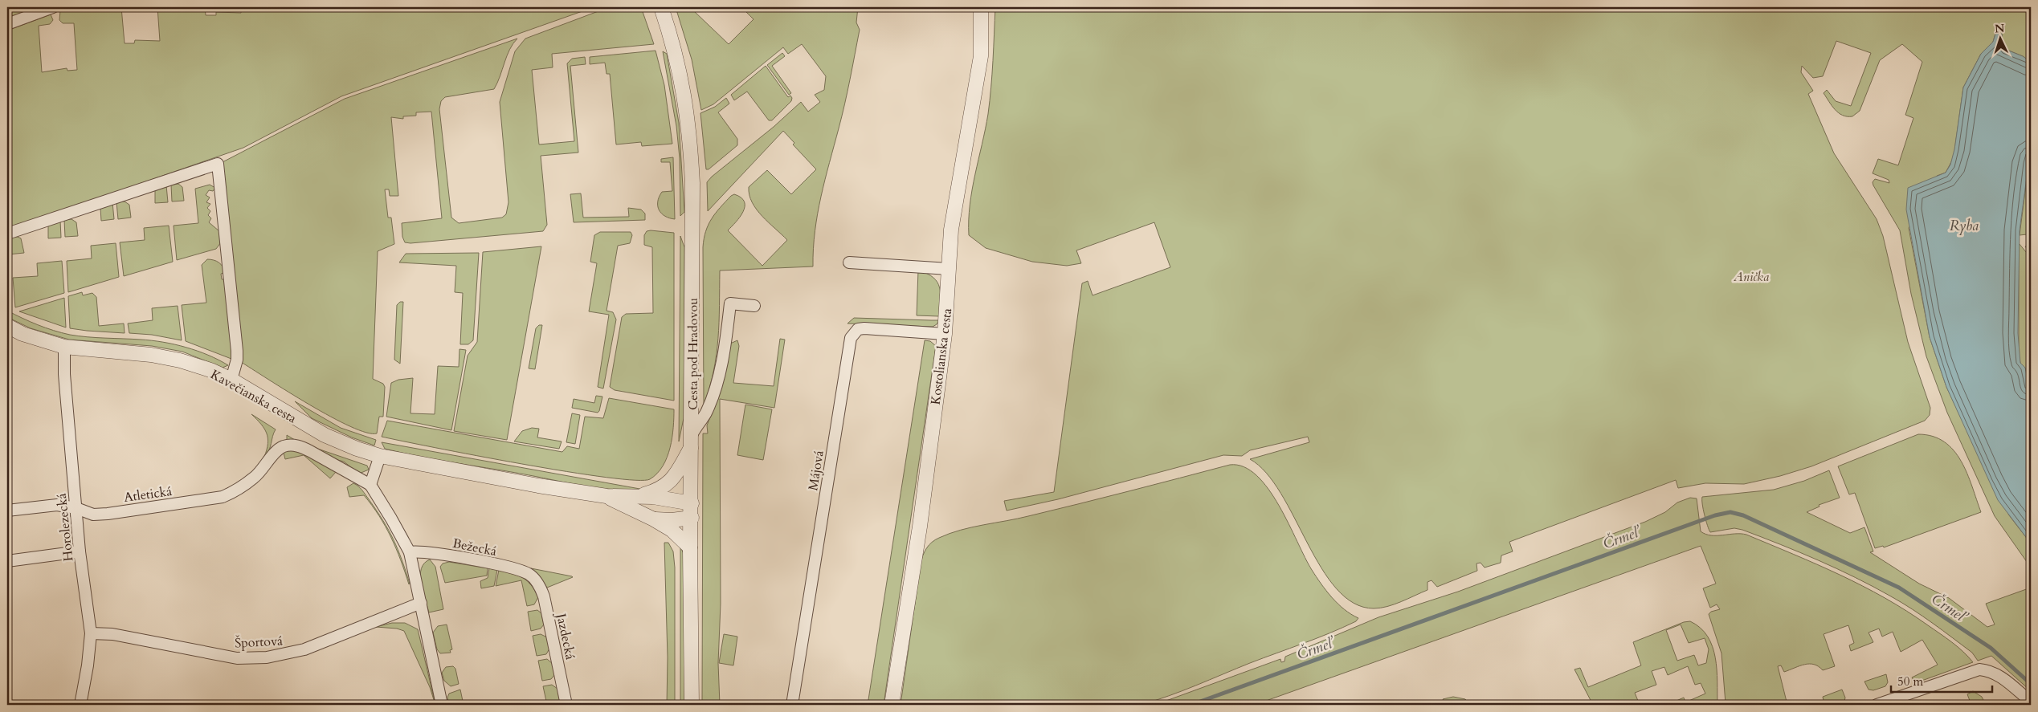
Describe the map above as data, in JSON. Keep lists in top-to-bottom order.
{
  "streets": {
    "street": [
      "Cesta pod Hradovou",
      "Kostolianska cesta",
      "Kavečianska cesta",
      "Májová",
      "Atletická",
      "Horolezecká",
      "Bežecká",
      "Jazdecká",
      "Športová"
    ]
  },
  "crossings": [
    ["Cesta pod Hradovou", "Kavečianska cesta"],
    ["Kostolianska cesta", "Májová"],
    ["Kavečianska cesta", "Horolezecká"],
    ["Atletická", "Horolezecká"],
    ["Horolezecká", "Športová"],
    ["Bežecká", "Jazdecká"]
  ],
  "water": ["Ryba", "Črmeľ"],
  "parks": ["Anička"],
  "scale_bar": "50 m",
  "north": "top"
}
